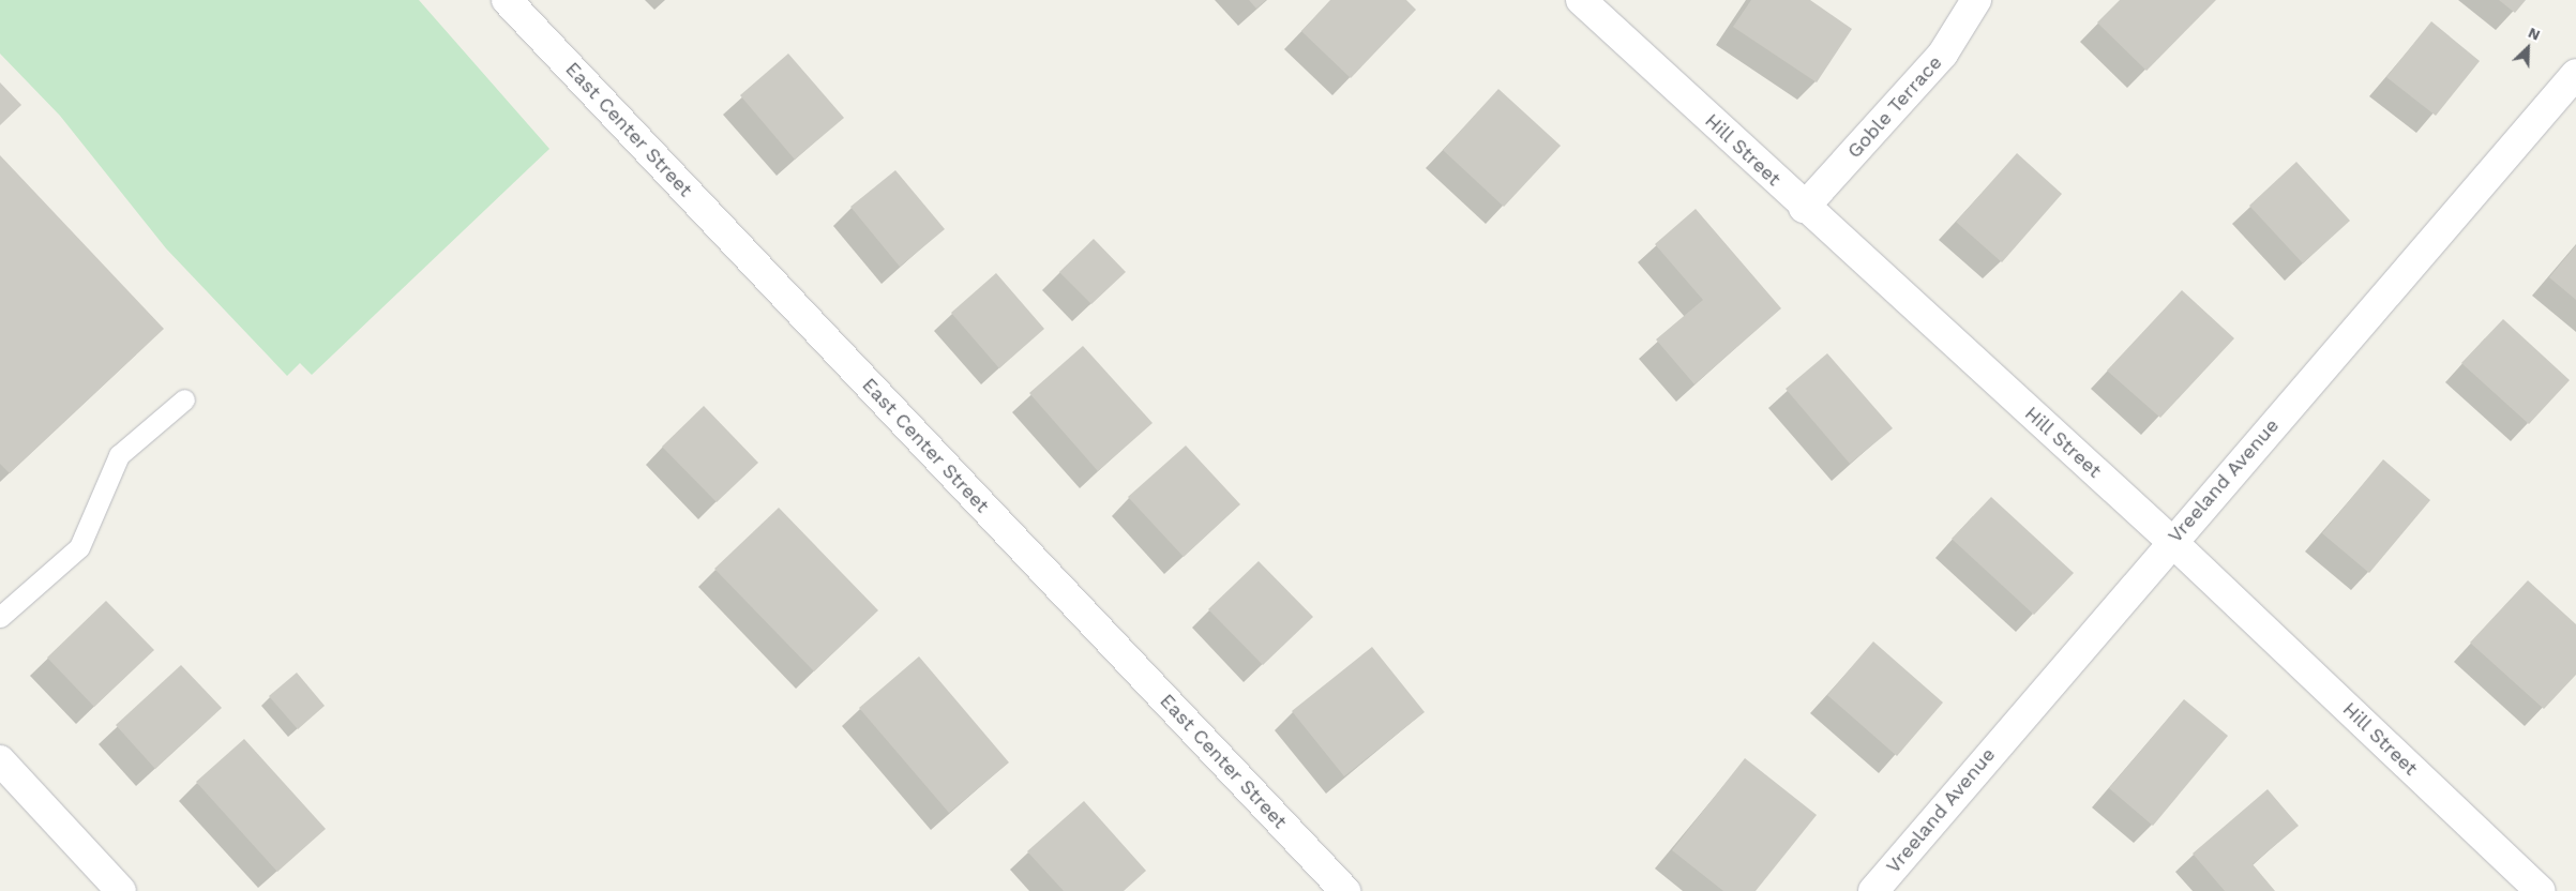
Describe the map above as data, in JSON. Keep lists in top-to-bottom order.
{
  "streets": {
    "street": [
      "Goble Terrace",
      "East Center Street",
      "Hill Street",
      "Vreeland Avenue"
    ]
  },
  "crossings": [
    ["Goble Terrace", "Hill Street"],
    ["Hill Street", "Vreeland Avenue"]
  ],
  "north": "top right"
}
